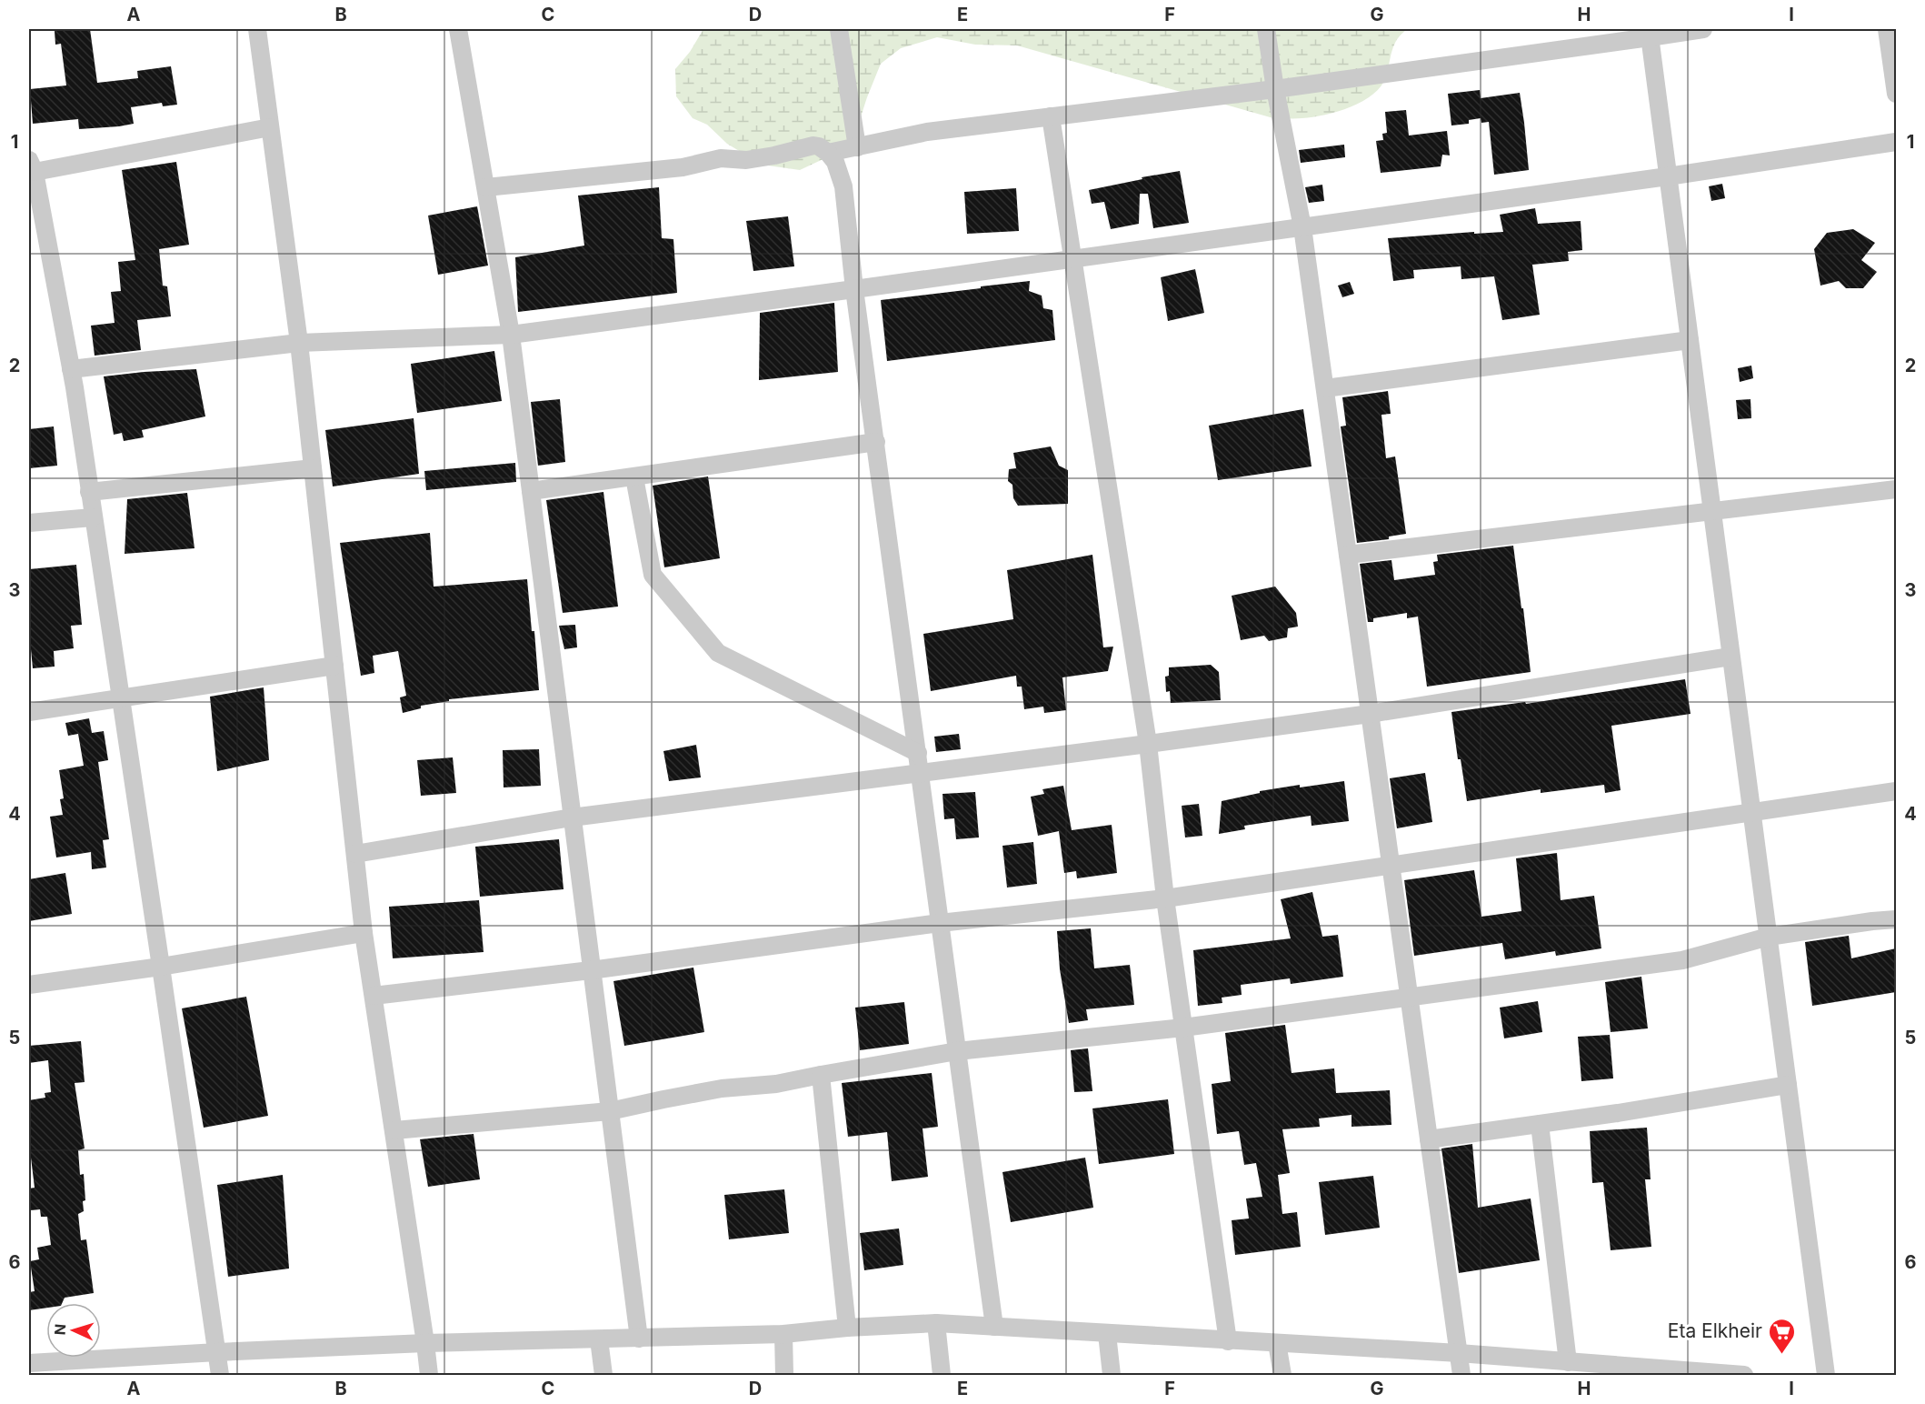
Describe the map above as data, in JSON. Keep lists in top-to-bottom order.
{
  "places": {
    "supermarket": ["Eta Elkheir"]
  },
  "north": "left",
  "grid": {
    "columns": [
      "A",
      "B",
      "C",
      "D",
      "E",
      "F",
      "G",
      "H",
      "I"
    ],
    "rows": [
      "1",
      "2",
      "3",
      "4",
      "5",
      "6"
    ]
  }
}
